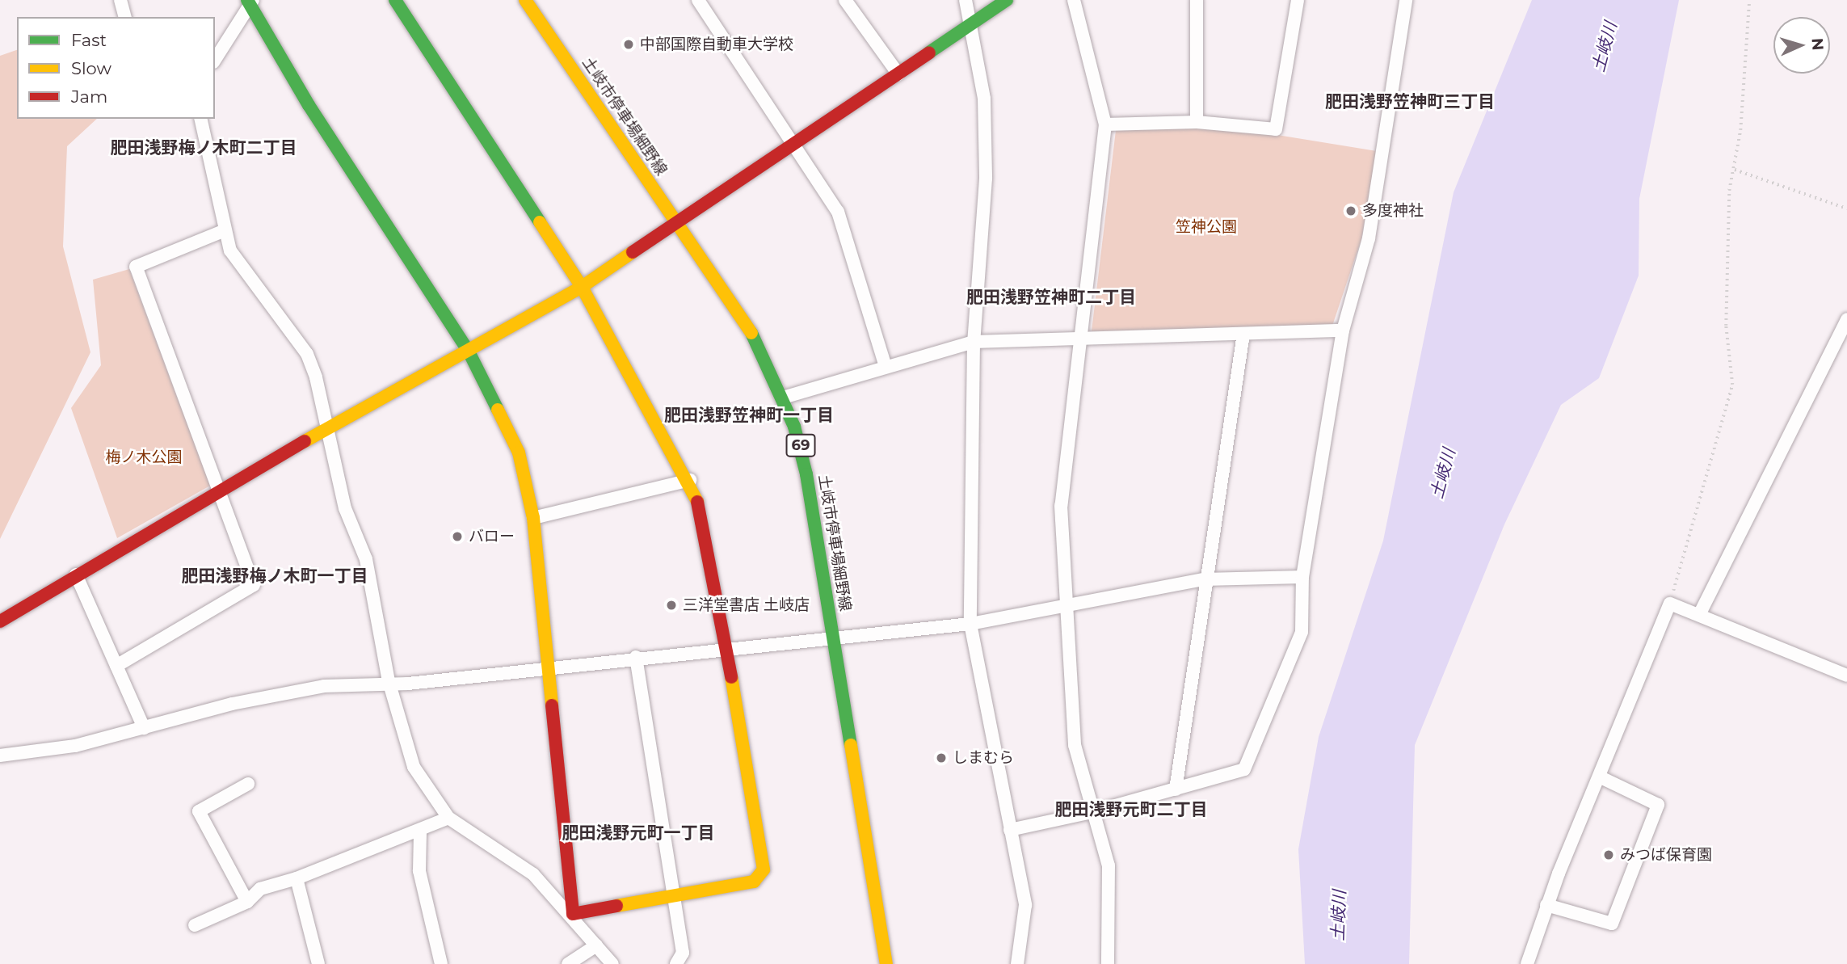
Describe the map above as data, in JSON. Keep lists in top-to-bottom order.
{
  "streets": {
    "street": ["土岐市停車場細野線", "69"]
  },
  "districts": [
    "肥田浅野笠神町三丁目",
    "肥田浅野梅ノ木町二丁目",
    "肥田浅野笠神町二丁目",
    "肥田浅野笠神町一丁目",
    "肥田浅野梅ノ木町一丁目",
    "肥田浅野元町二丁目",
    "肥田浅野元町一丁目"
  ],
  "water": ["土岐川"],
  "parks": ["笠神公園", "梅ノ木公園"],
  "places": [
    "中部国際自動車大学校",
    "多度神社",
    "バロー",
    "三洋堂書店 土岐店",
    "しまむら",
    "みつば保育園"
  ],
  "legend": ["Fast", "Slow", "Jam"],
  "north": "right"
}
